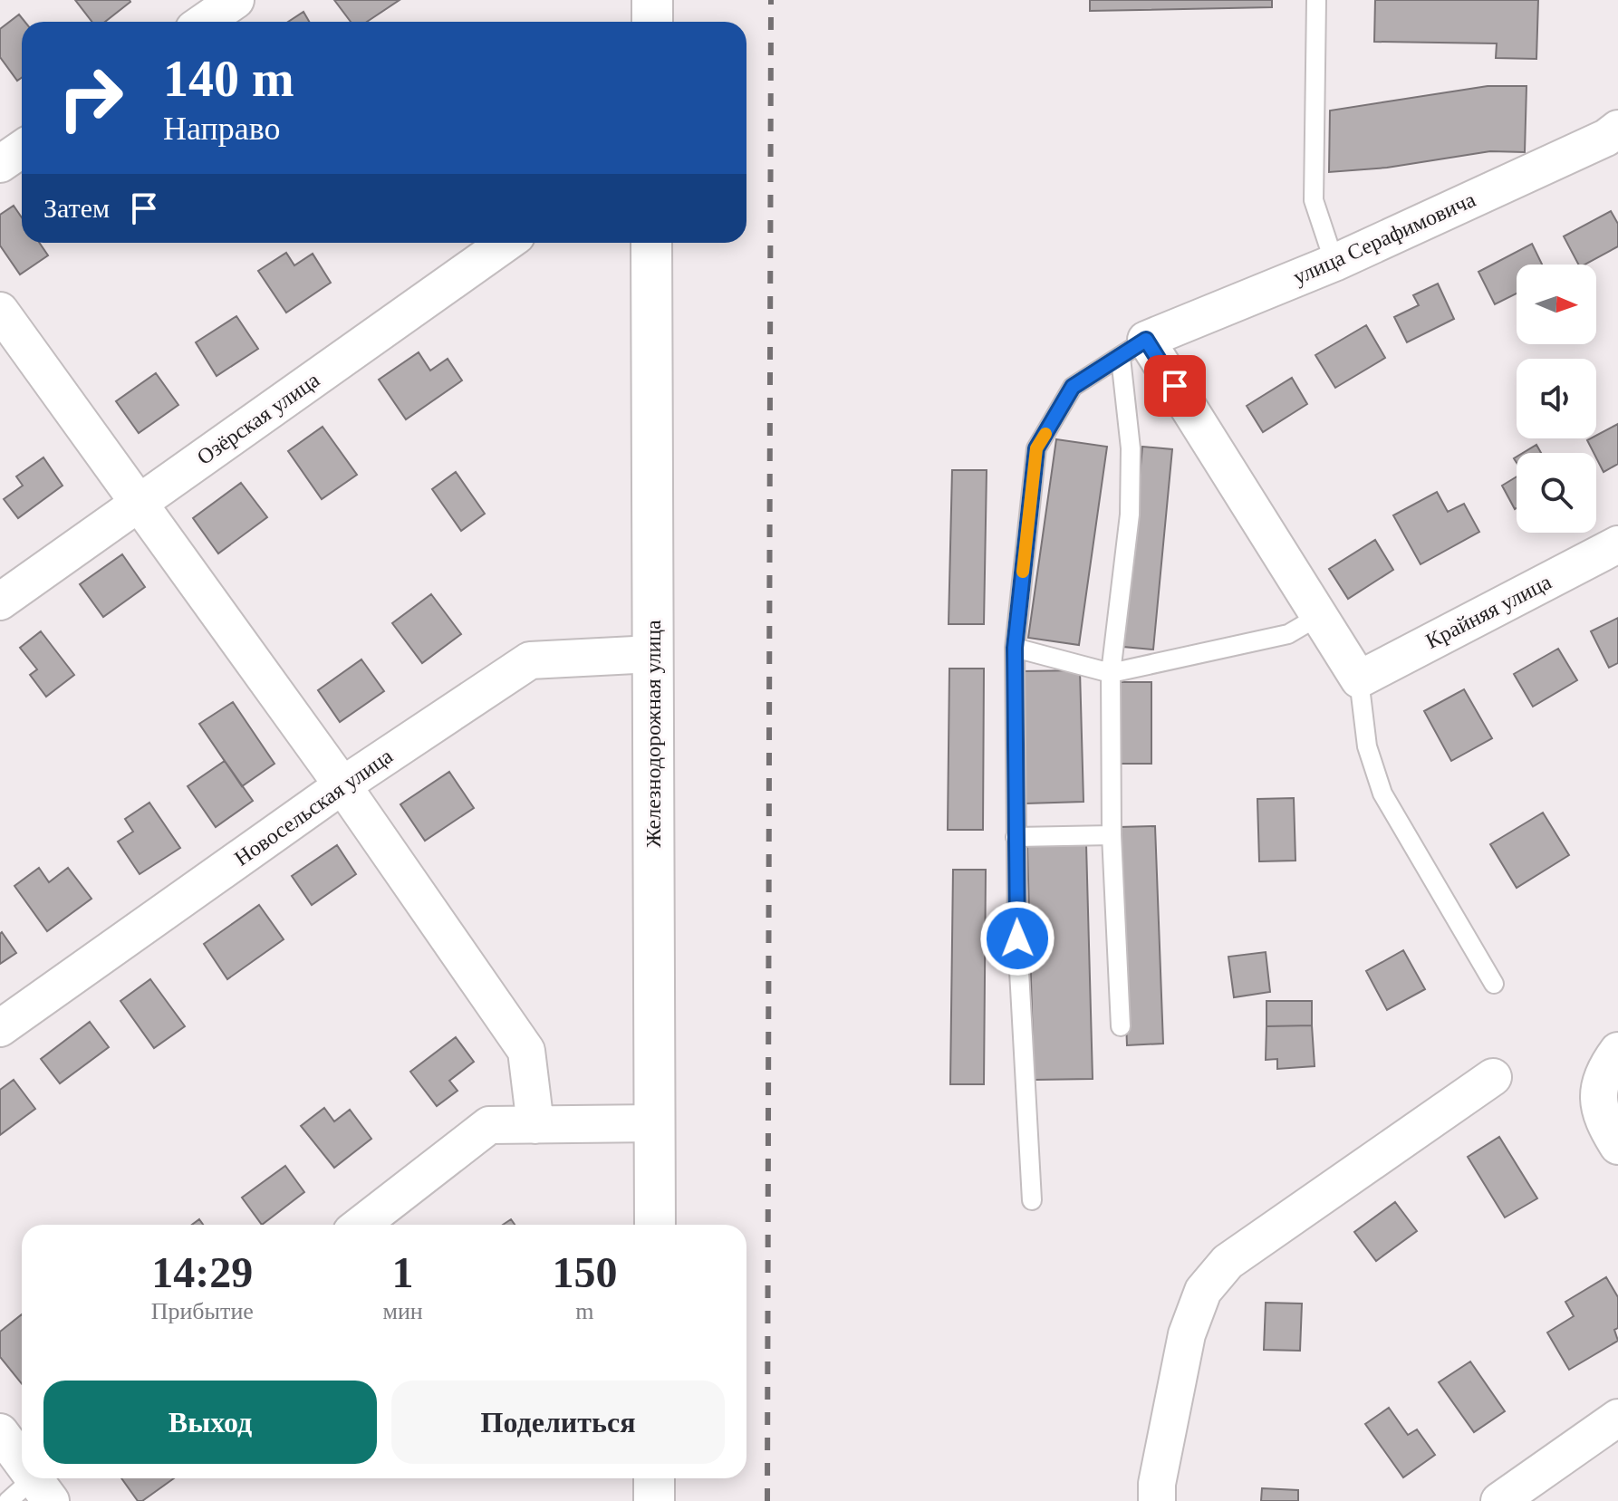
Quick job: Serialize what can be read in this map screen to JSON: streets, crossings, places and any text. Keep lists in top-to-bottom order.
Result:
{
  "streets": {
    "street": [
      "улица Серафимовича",
      "Озёрская улица",
      "Крайняя улица",
      "Железнодорожная улица",
      "Новосельская улица"
    ]
  },
  "crossings": [
    ["Железнодорожная улица", "Новосельская улица"]
  ],
  "north": "right",
  "page": {
    "turn": ["140 m", "Направо"],
    "then": "Затем",
    "eta": [
      "14:29",
      "Прибытие",
      "1",
      "мин",
      "150",
      "m"
    ],
    "buttons": ["Выход", "Поделиться"]
  }
}
